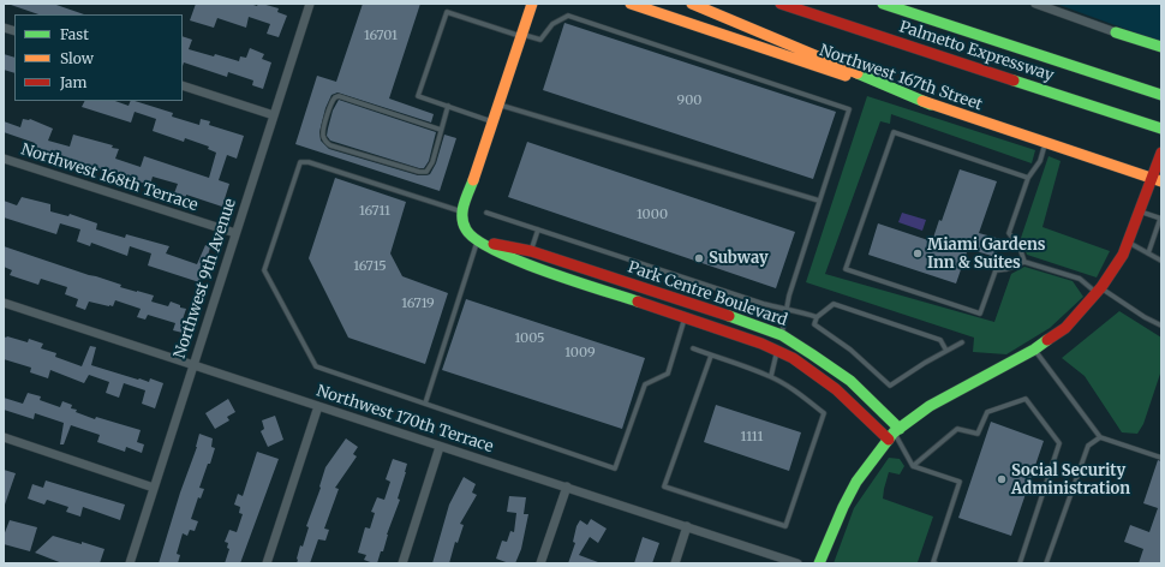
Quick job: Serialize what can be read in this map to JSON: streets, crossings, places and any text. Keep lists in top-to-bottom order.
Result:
{
  "streets": {
    "main road": ["Palmetto Expressway", "Northwest 167th Street", "Park Centre Boulevard"],
    "street": ["Northwest 168th Terrace", "Northwest 9th Avenue", "Northwest 170th Terrace"]
  },
  "crossings": [
    ["Northwest 168th Terrace", "Northwest 9th Avenue"],
    ["Northwest 9th Avenue", "Northwest 170th Terrace"]
  ],
  "places": ["Miami Gardens Inn & Suites", "Subway", "Social Security Administration"],
  "house_numbers": [
    "16701",
    "900",
    "16711",
    "1000",
    "16715",
    "16719",
    "1005",
    "1009",
    "1111"
  ],
  "legend": ["Fast", "Slow", "Jam"]
}
